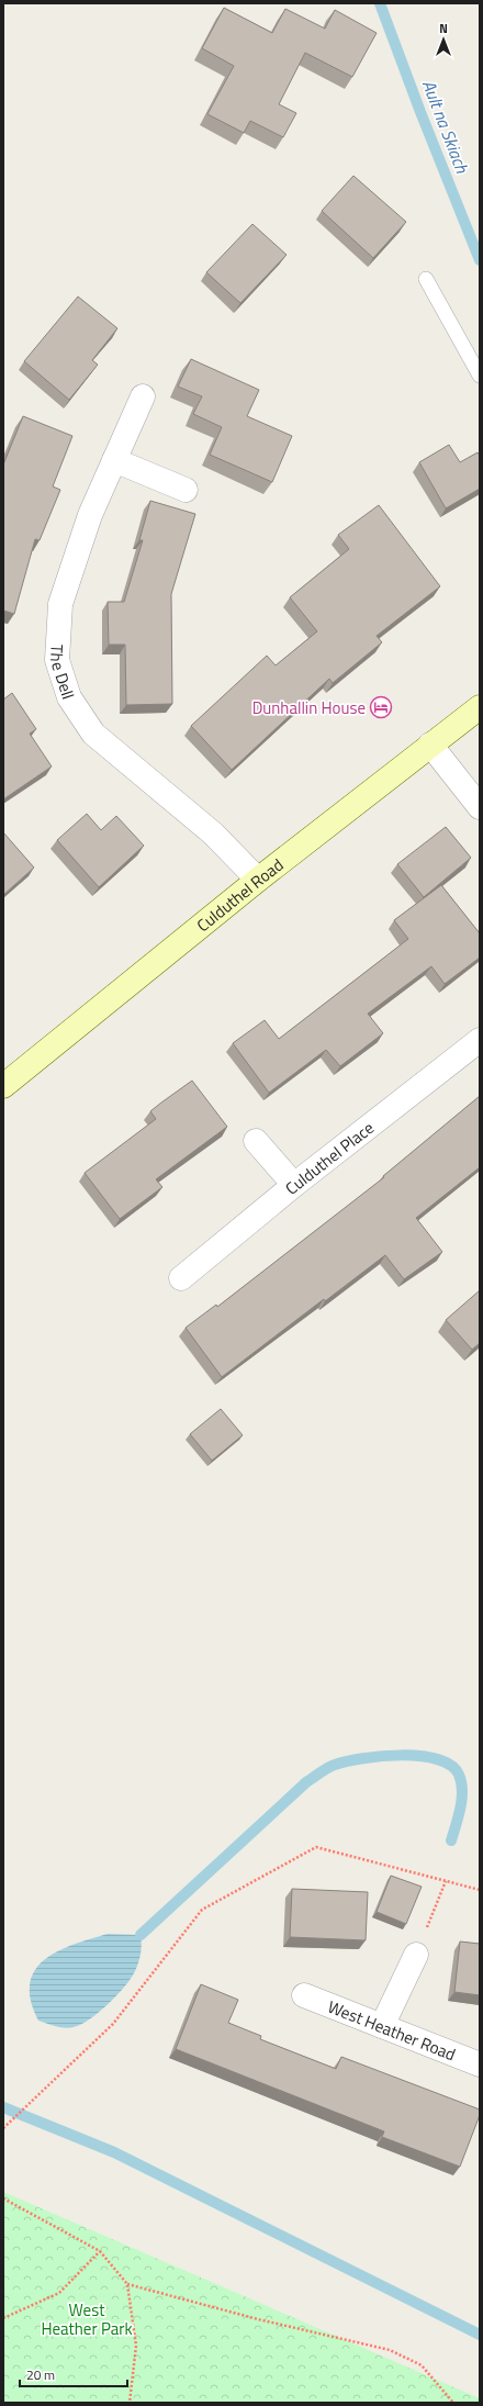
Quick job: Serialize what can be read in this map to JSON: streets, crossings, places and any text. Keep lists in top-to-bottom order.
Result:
{
  "streets": {
    "main road": ["Culduthel Road"],
    "street": ["The Dell", "Culduthel Place", "West Heather Road"]
  },
  "crossings": [
    ["The Dell", "Culduthel Road"]
  ],
  "water": ["Ault na Skiach"],
  "parks": ["West Heather Park"],
  "places": {
    "hotel": ["Dunhallin House"]
  },
  "scale_bar": "20 m",
  "north": "top"
}
